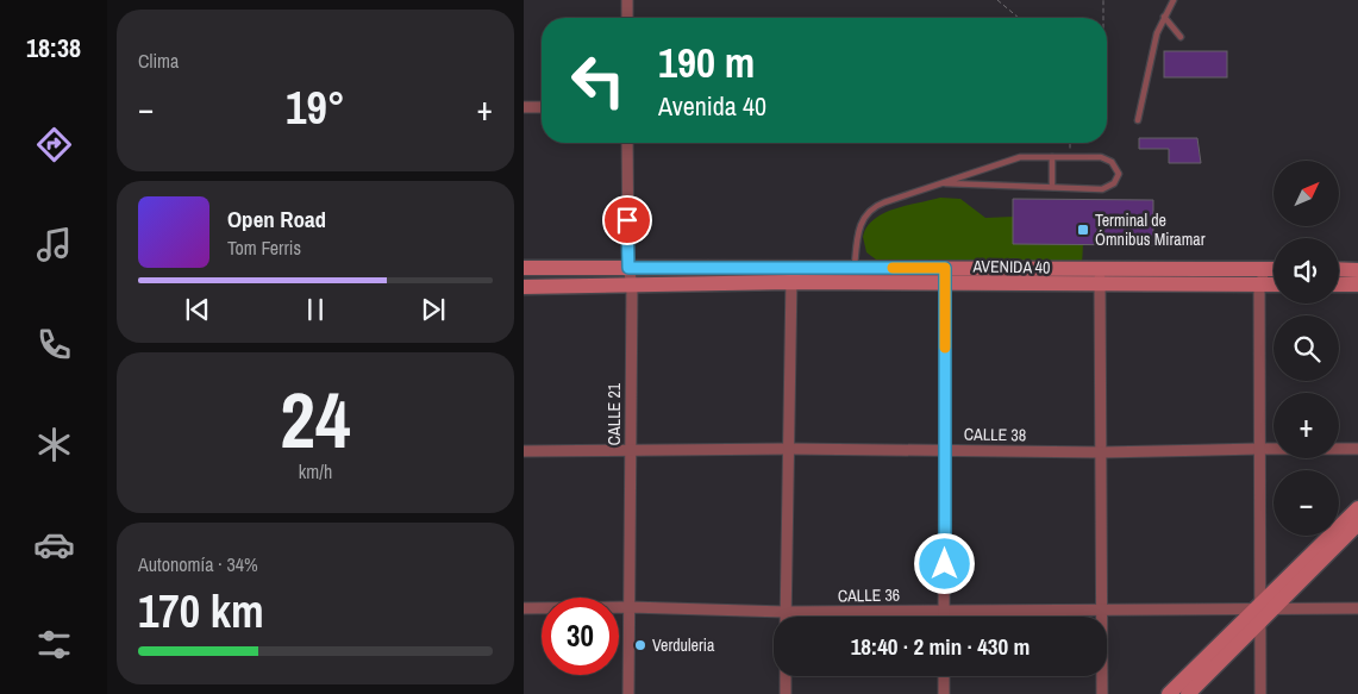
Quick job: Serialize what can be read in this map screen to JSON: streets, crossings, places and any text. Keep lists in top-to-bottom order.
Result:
{
  "streets": {
    "main road": ["AVENIDA 40"],
    "street": ["CALLE 21", "CALLE 38", "CALLE 36"]
  },
  "crossings": [
    ["AVENIDA 40", "CALLE 21"],
    ["CALLE 21", "CALLE 38"],
    ["CALLE 21", "CALLE 36"]
  ],
  "places": {
    "transit": ["Terminal de Ómnibus Miramar"],
    "other": ["Verduleria"]
  },
  "north": "top right",
  "page": {
    "tabs": "18:38",
    "tile": [
      "Clima",
      ["24", "km/h"],
      ["Autonomía · 34%", "170 km"]
    ],
    "turn": ["190 m", "Avenida 40"],
    "heat": ["−", "19°", "+"],
    "map_buttons": ["+", "−"],
    "song": ["Open Road", "Tom Ferris"],
    "limit": "30",
    "trip": "18:40 · 2 min · 430 m"
  }
}
